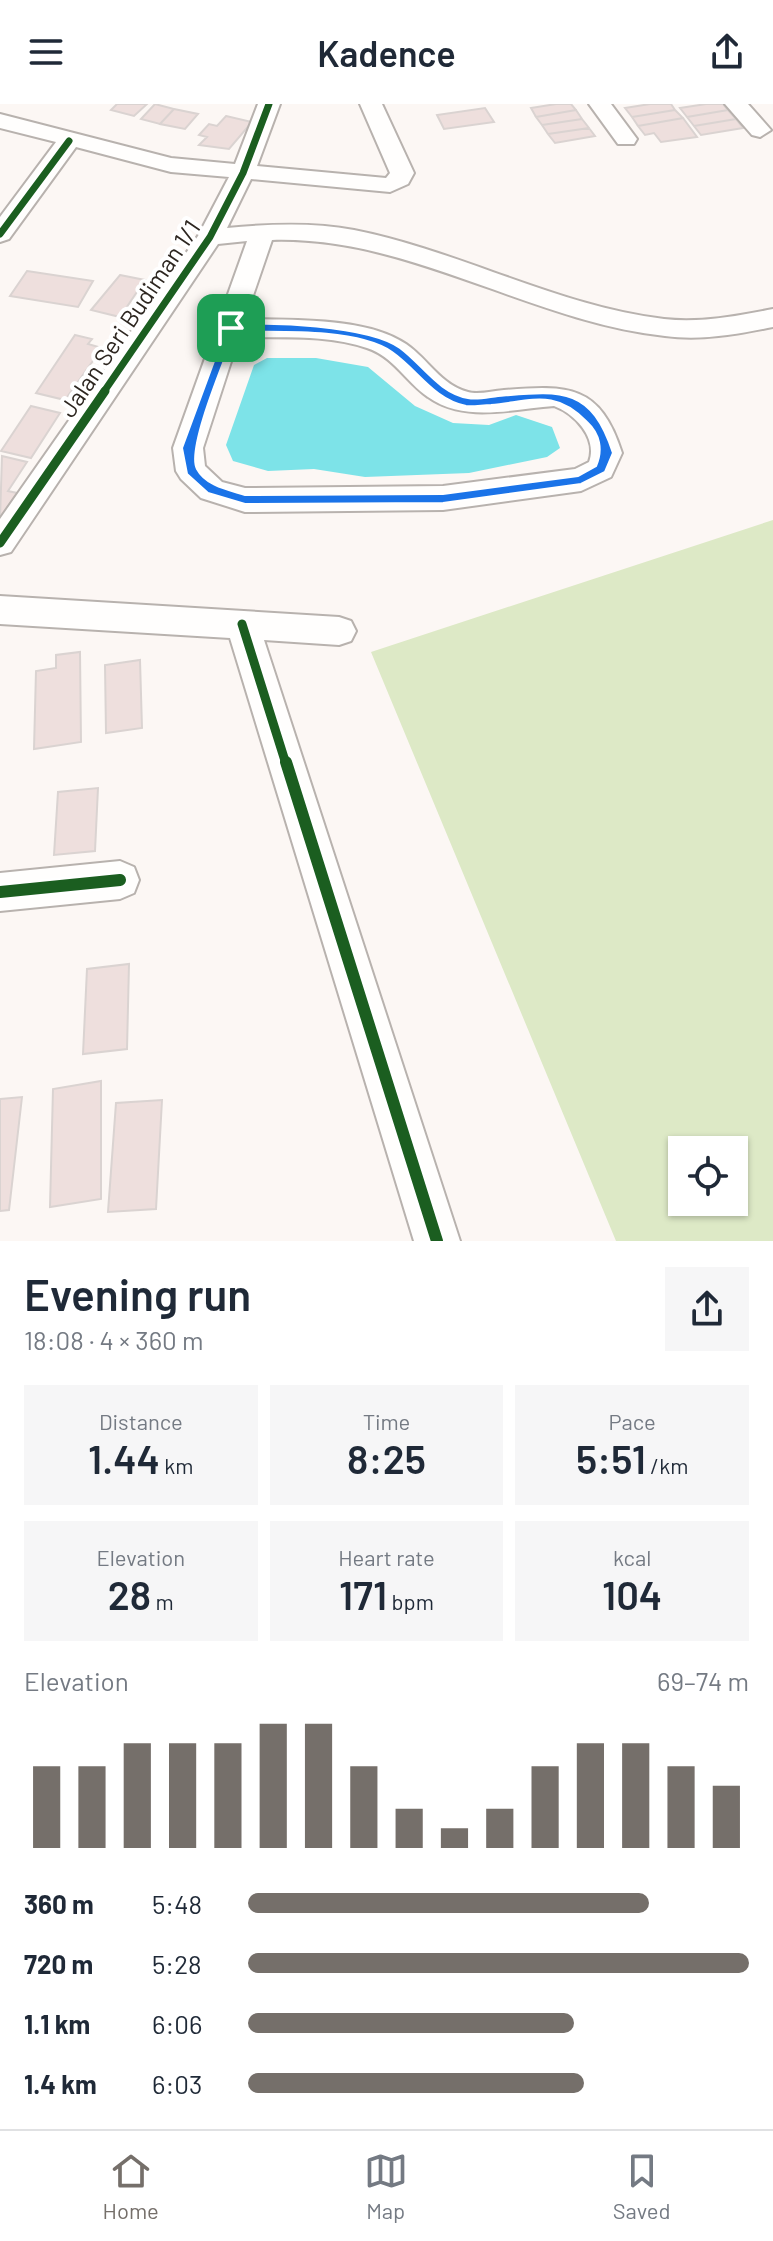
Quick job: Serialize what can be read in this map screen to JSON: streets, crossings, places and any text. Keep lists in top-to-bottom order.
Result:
{
  "streets": {
    "street": ["Jalan Seri Budiman 1/1"]
  },
  "page": {
    "header": "Kadence",
    "heading": ["Evening run", "18:08 · 4 × 360 m"],
    "stats": [
      ["Distance", "1.44 km"],
      ["Time", "8:25"],
      ["Pace", "5:51 /km"],
      ["Elevation", "28 m"],
      ["Heart rate", "171 bpm"],
      ["kcal", "104"]
    ],
    "chart": ["Elevation", "69–74 m"],
    "list": [
      {
        "name": "360 m",
        "note": "5:48"
      },
      {
        "name": "720 m",
        "note": "5:28"
      },
      {
        "name": "1.1 km",
        "note": "6:06"
      },
      {
        "name": "1.4 km",
        "note": "6:03"
      }
    ],
    "tabs": ["Home", "Map", "Saved"]
  }
}
